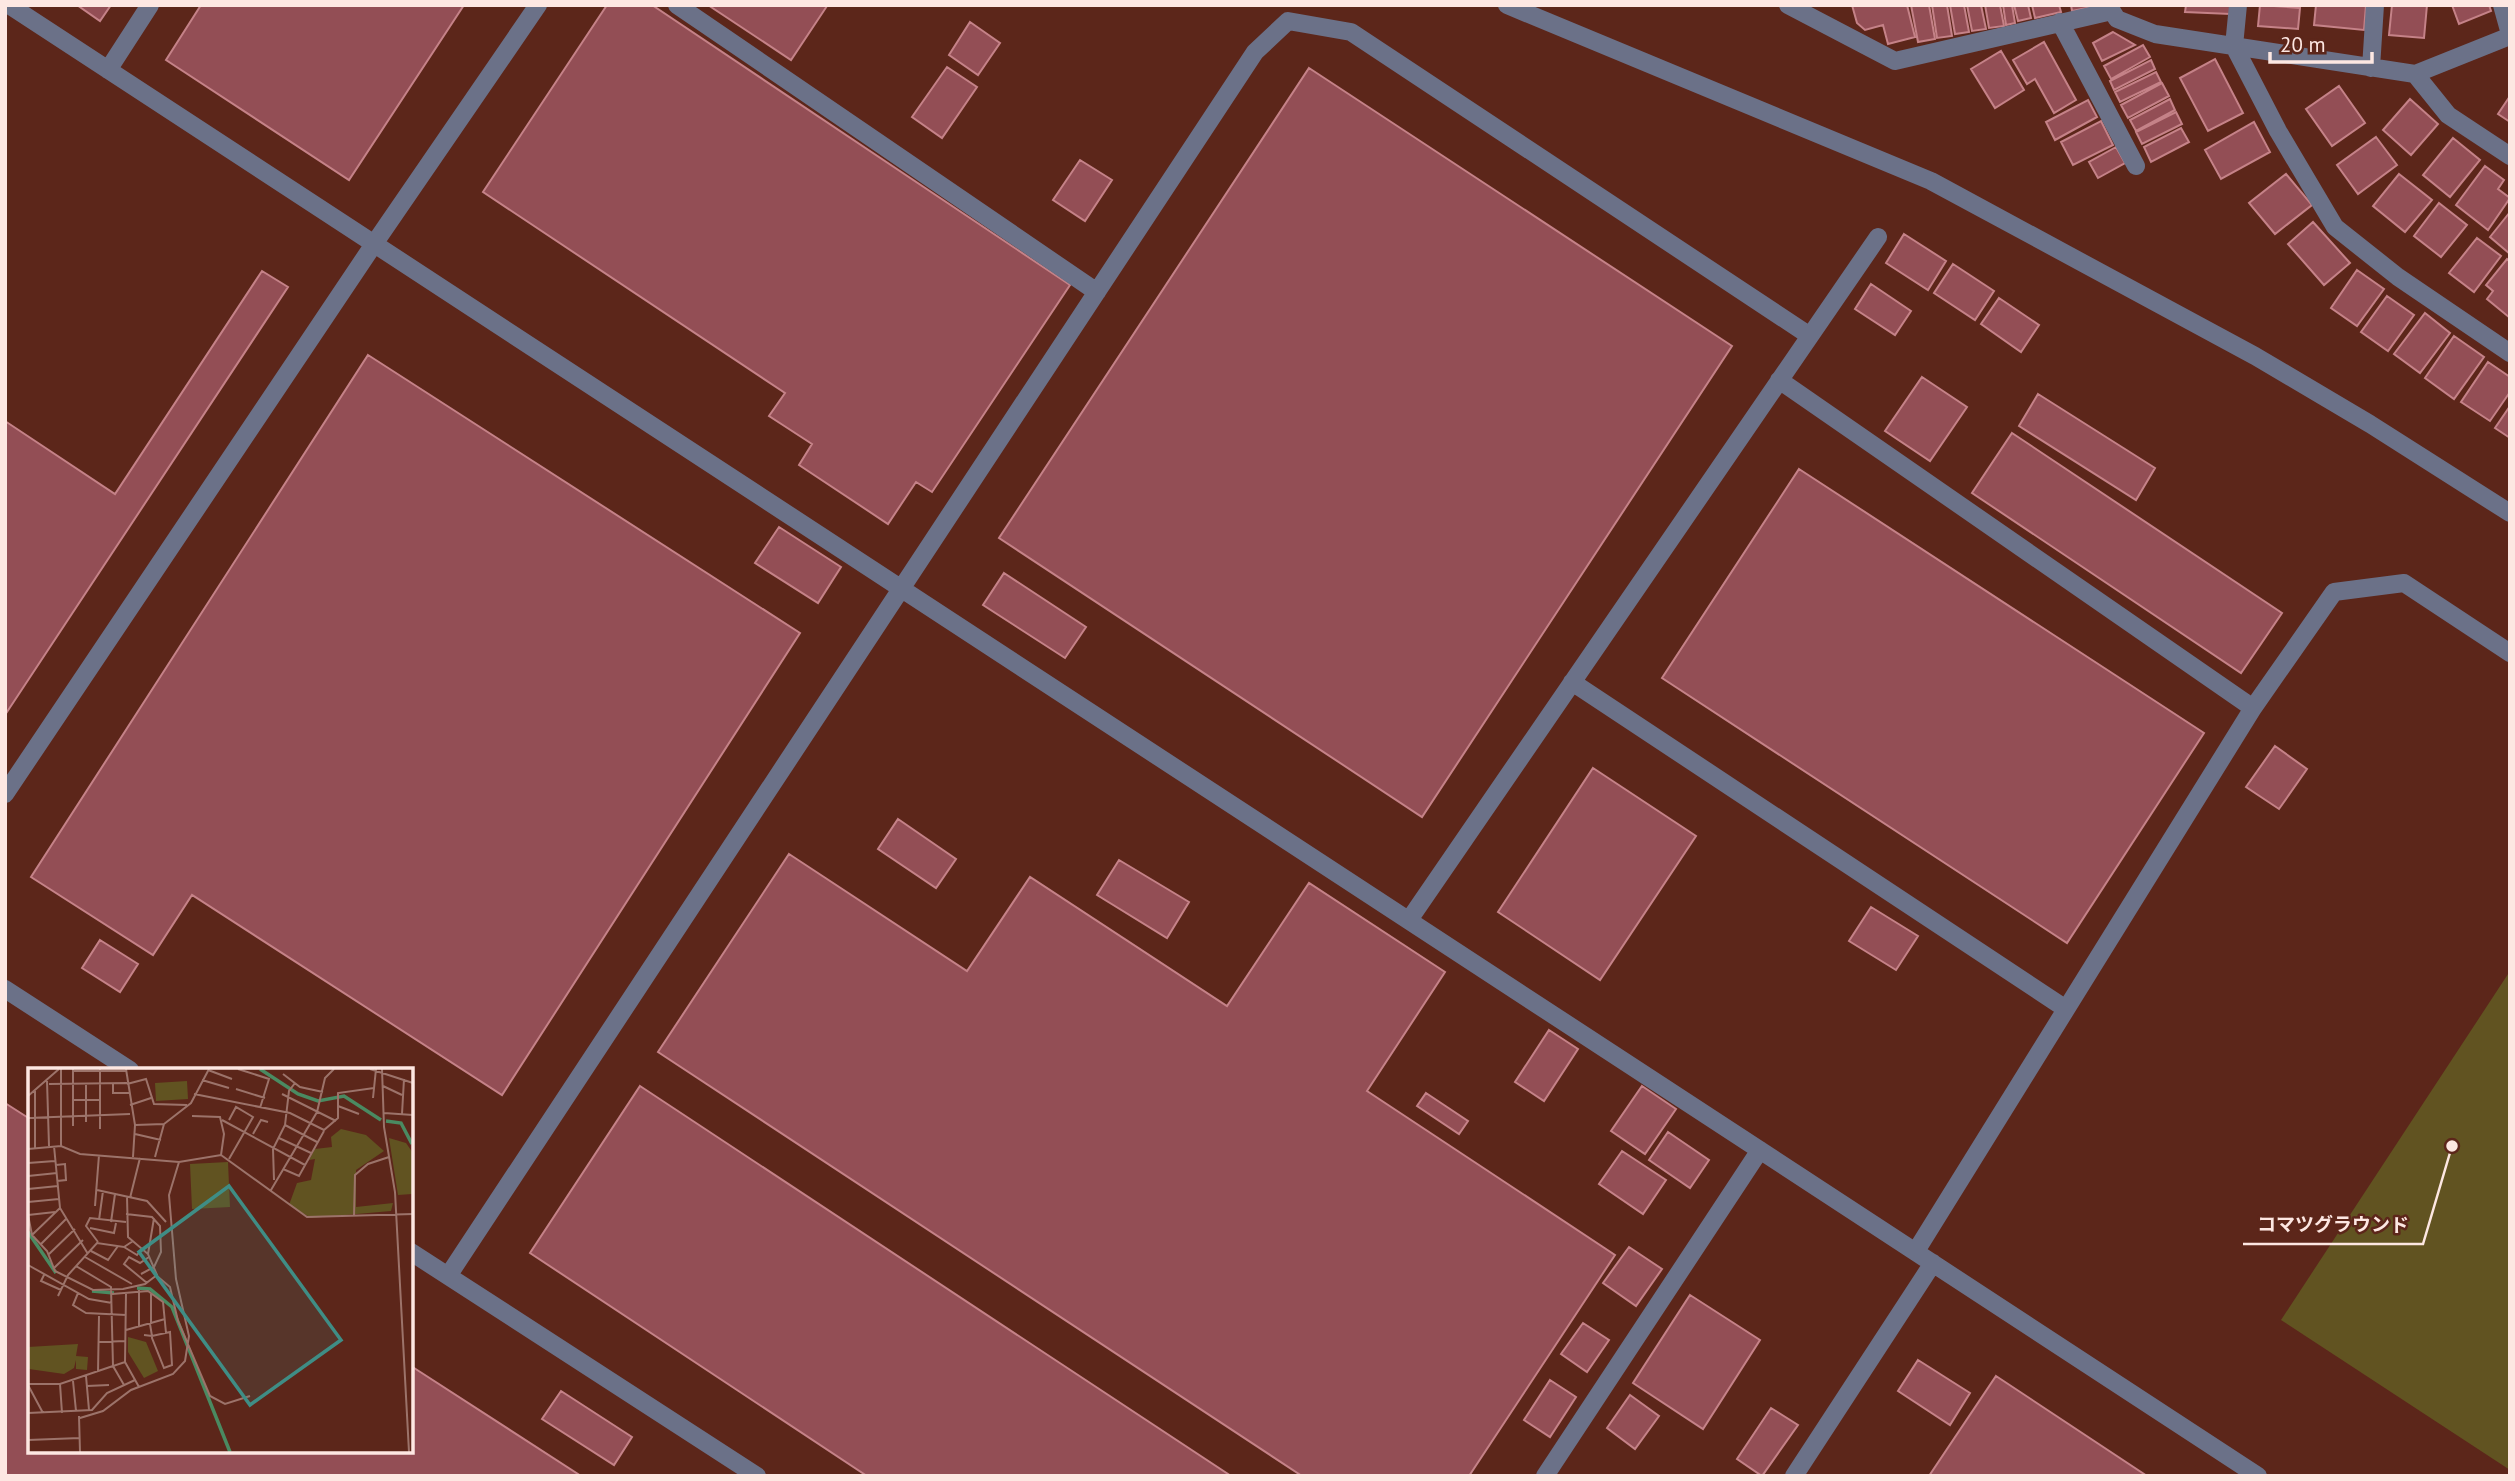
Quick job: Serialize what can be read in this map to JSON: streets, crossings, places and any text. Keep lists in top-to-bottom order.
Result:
{
  "places": ["コマツグラウンド"],
  "scale_bar": "20 m"
}
